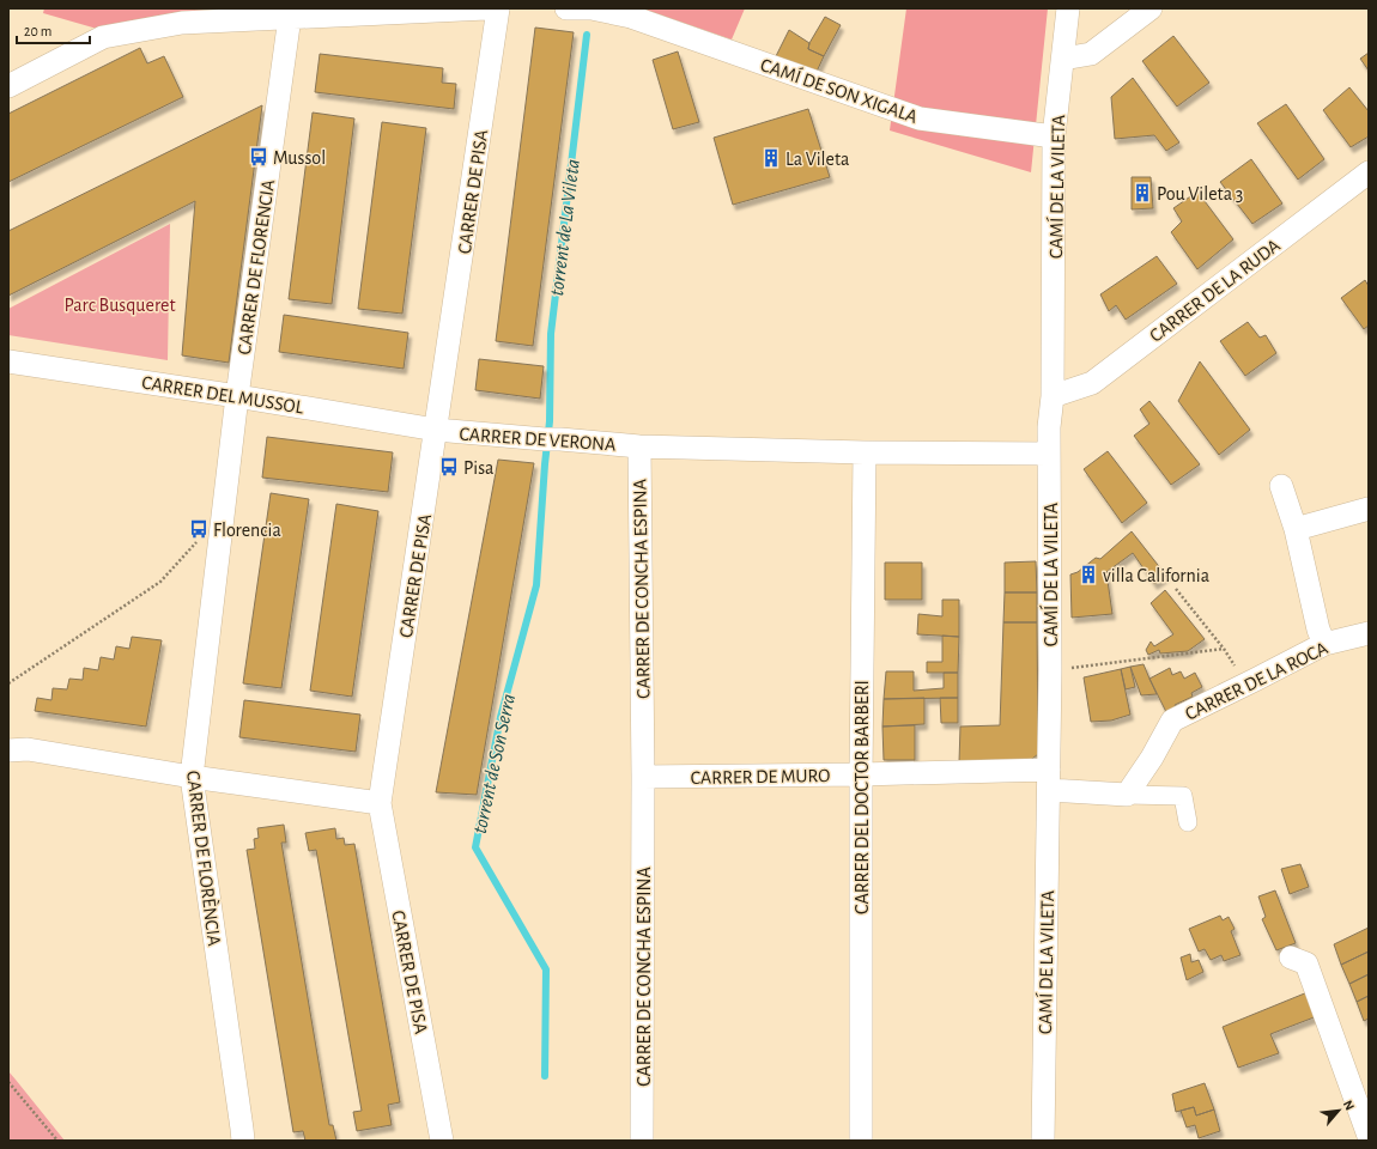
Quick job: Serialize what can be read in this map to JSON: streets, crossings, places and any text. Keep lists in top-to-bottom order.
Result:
{
  "streets": {
    "street": [
      "CAMÍ DE SON XIGALA",
      "CAMÍ DE LA VILETA",
      "CARRER DE PISA",
      "CARRER DE FLORENCIA",
      "CARRER DE LA RUDA",
      "CARRER DEL MUSSOL",
      "CARRER DE VERONA",
      "CARRER DE CONCHA ESPINA",
      "CARRER DE LA ROCA",
      "CARRER DE MURO",
      "CARRER DEL DOCTOR BARBERI",
      "CARRER DE FLORÈNCIA"
    ]
  },
  "crossings": [
    ["CAMÍ DE SON XIGALA", "CAMÍ DE LA VILETA"],
    ["CAMÍ DE LA VILETA", "CARRER DE LA RUDA"],
    ["CAMÍ DE LA VILETA", "CARRER DE MURO"],
    ["CARRER DE PISA", "CARRER DEL MUSSOL"],
    ["CARRER DE PISA", "CARRER DE VERONA"],
    ["CARRER DE FLORENCIA", "CARRER DEL MUSSOL"],
    ["CARRER DE FLORENCIA", "CARRER DE FLORÈNCIA"],
    ["CARRER DEL MUSSOL", "CARRER DE VERONA"],
    ["CARRER DE VERONA", "CARRER DE CONCHA ESPINA"],
    ["CARRER DE CONCHA ESPINA", "CARRER DE MURO"],
    ["CARRER DE MURO", "CARRER DEL DOCTOR BARBERI"]
  ],
  "water": ["torrent de La Vileta", "torrent de Son Serra"],
  "parks": ["Parc Busqueret"],
  "places": {
    "bus stop": ["Mussol", "Pisa", "Florencia"],
    "building": ["La Vileta", "Pou Vileta 3", "villa California"]
  },
  "scale_bar": "20 m",
  "north": "top right"
}
